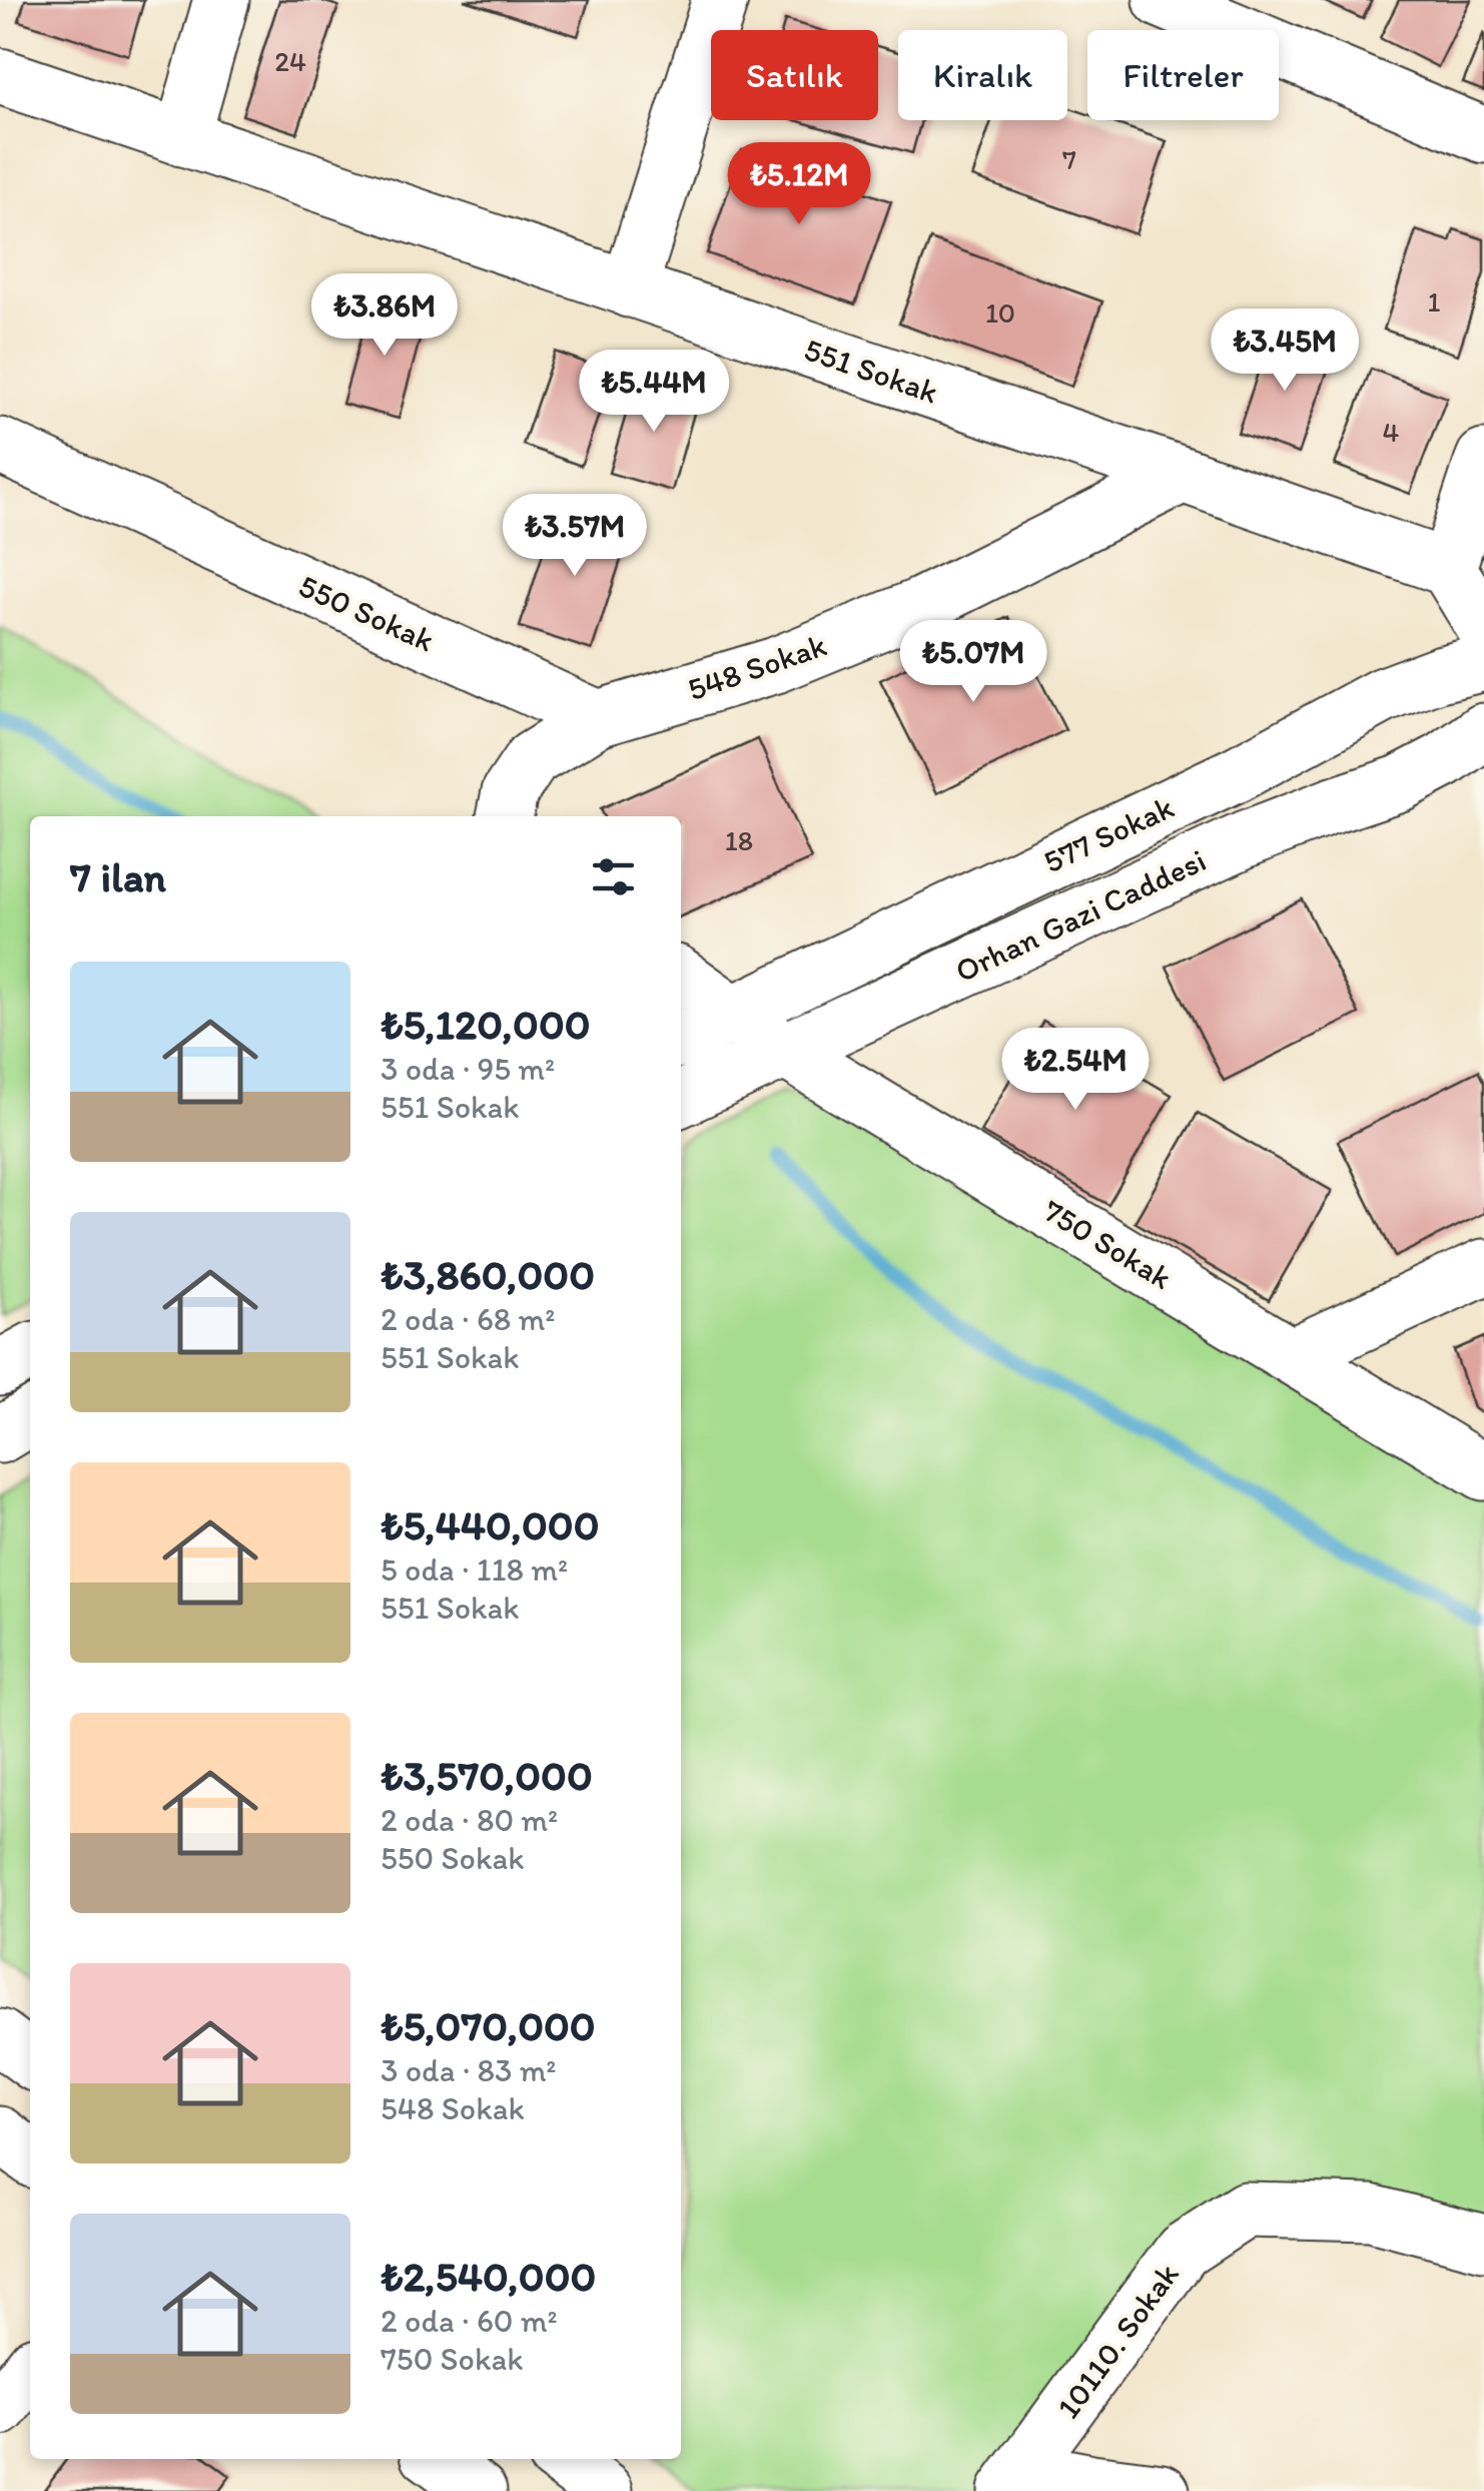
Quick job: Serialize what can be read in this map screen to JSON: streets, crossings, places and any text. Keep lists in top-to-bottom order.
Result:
{
  "streets": {
    "street": [
      "551 Sokak",
      "550 Sokak",
      "548 Sokak",
      "577 Sokak",
      "Orhan Gazi Caddesi",
      "750 Sokak",
      "10110. Sokak"
    ]
  },
  "crossings": [
    ["551 Sokak", "548 Sokak"],
    ["550 Sokak", "548 Sokak"],
    ["577 Sokak", "750 Sokak"],
    ["Orhan Gazi Caddesi", "750 Sokak"]
  ],
  "house_numbers": [
    "24",
    "7",
    "1",
    "10",
    "4",
    "18"
  ],
  "page": {
    "chip": ["Satılık", "Kiralık", "Filtreler"],
    "price": [
      "₺5.12M",
      "₺3.86M",
      "₺3.45M",
      "₺5.44M",
      "₺3.57M",
      "₺5.07M",
      "₺2.54M"
    ],
    "heading": "7 ilan",
    "list": [
      {
        "name": "₺5,120,000",
        "note": "3 oda · 95 m² · 551 Sokak"
      },
      {
        "name": "₺3,860,000",
        "note": "2 oda · 68 m² · 551 Sokak"
      },
      {
        "name": "₺5,440,000",
        "note": "5 oda · 118 m² · 551 Sokak"
      },
      {
        "name": "₺3,570,000",
        "note": "2 oda · 80 m² · 550 Sokak"
      },
      {
        "name": "₺5,070,000",
        "note": "3 oda · 83 m² · 548 Sokak"
      },
      {
        "name": "₺2,540,000",
        "note": "2 oda · 60 m² · 750 Sokak"
      }
    ]
  }
}
